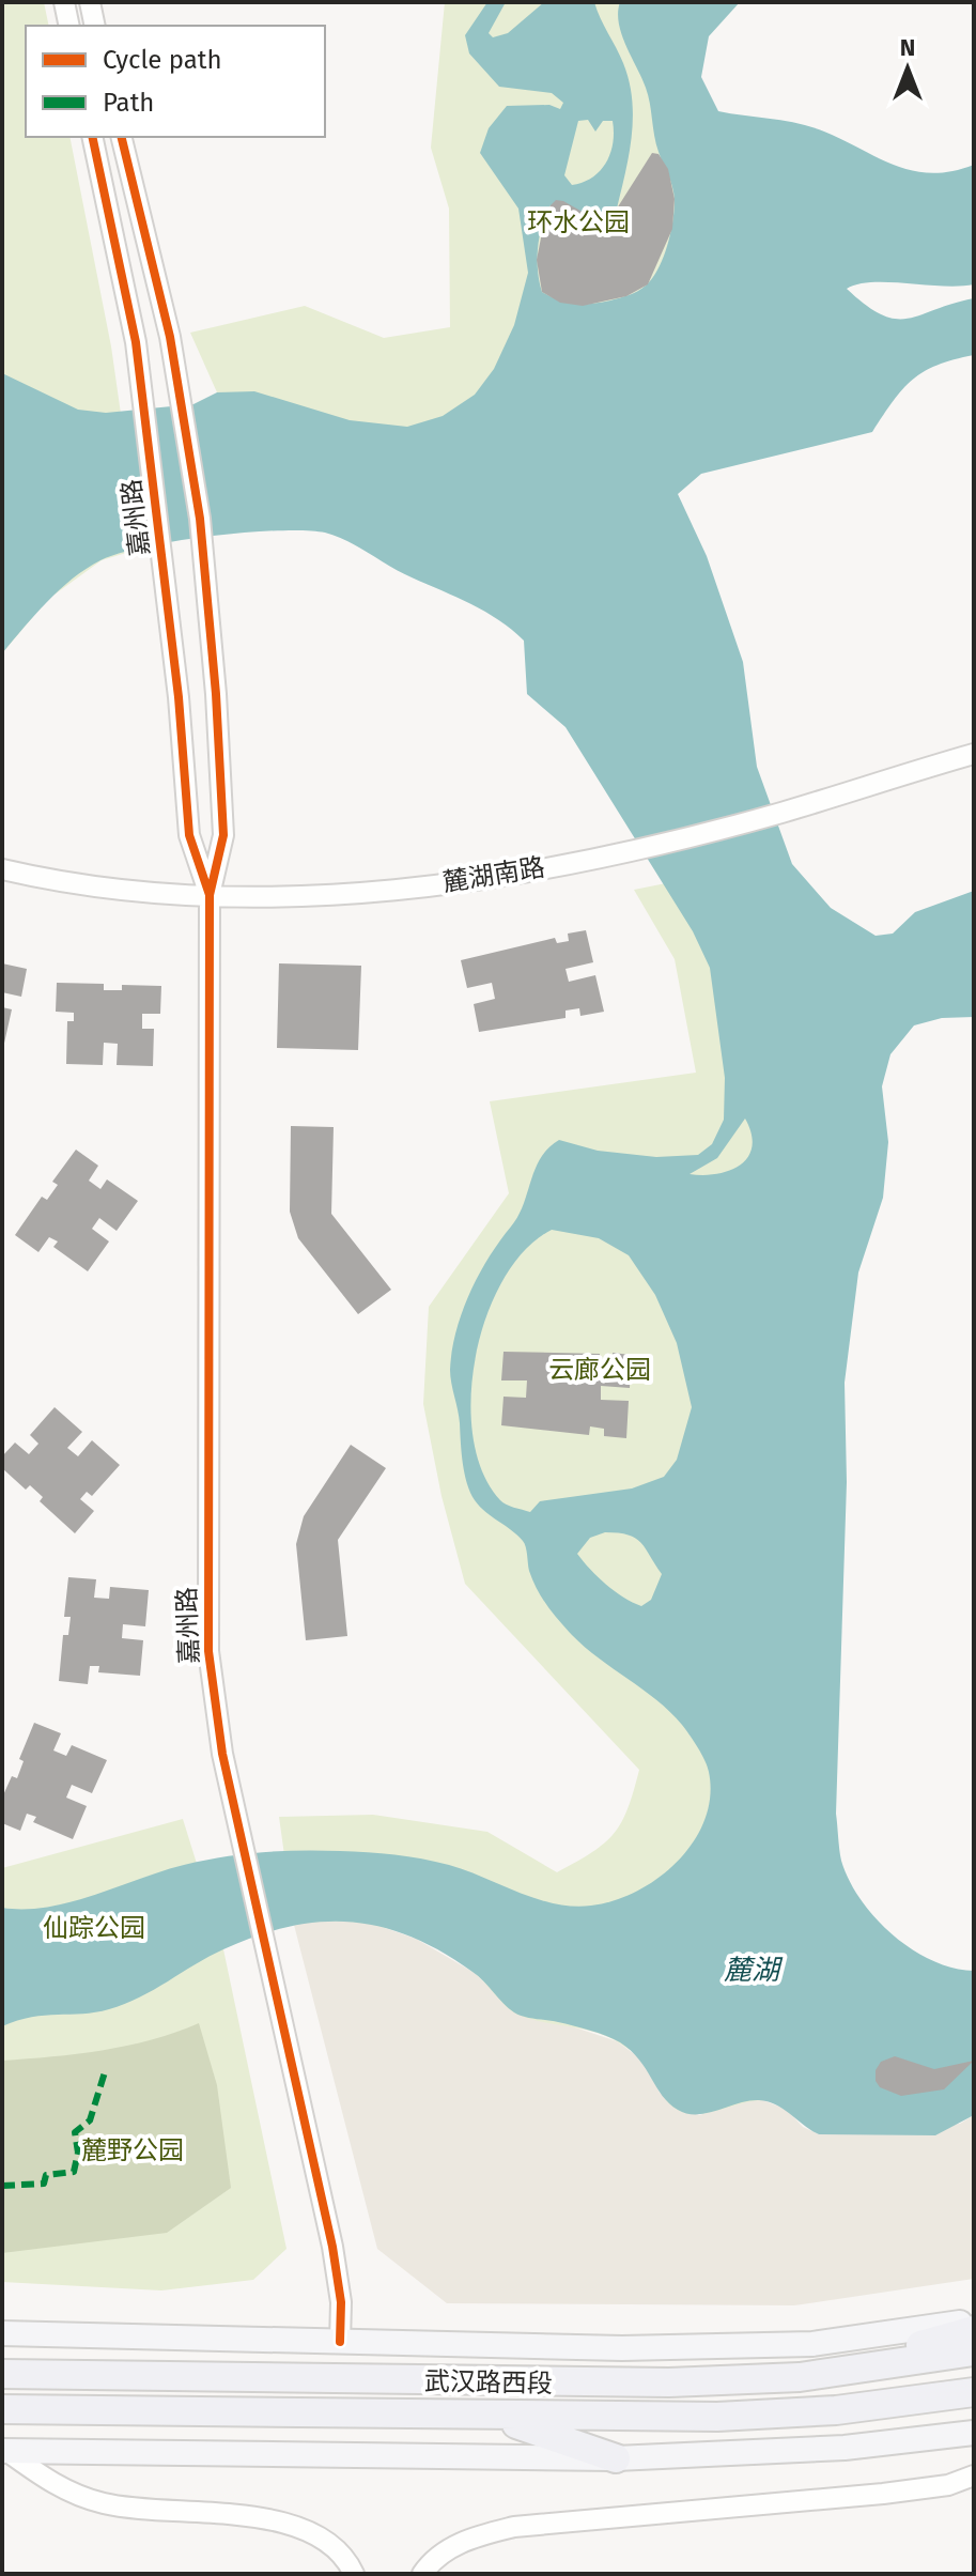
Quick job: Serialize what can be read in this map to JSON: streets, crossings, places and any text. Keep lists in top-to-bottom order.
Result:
{
  "streets": {
    "highway": ["武汉路西段"],
    "street": ["嘉州路", "麓湖南路"]
  },
  "crossings": [
    ["嘉州路", "麓湖南路"]
  ],
  "water": ["麓湖"],
  "parks": [
    "环水公园",
    "云廊公园",
    "仙踪公园",
    "麓野公园"
  ],
  "legend": ["Cycle path", "Path"],
  "north": "top"
}
